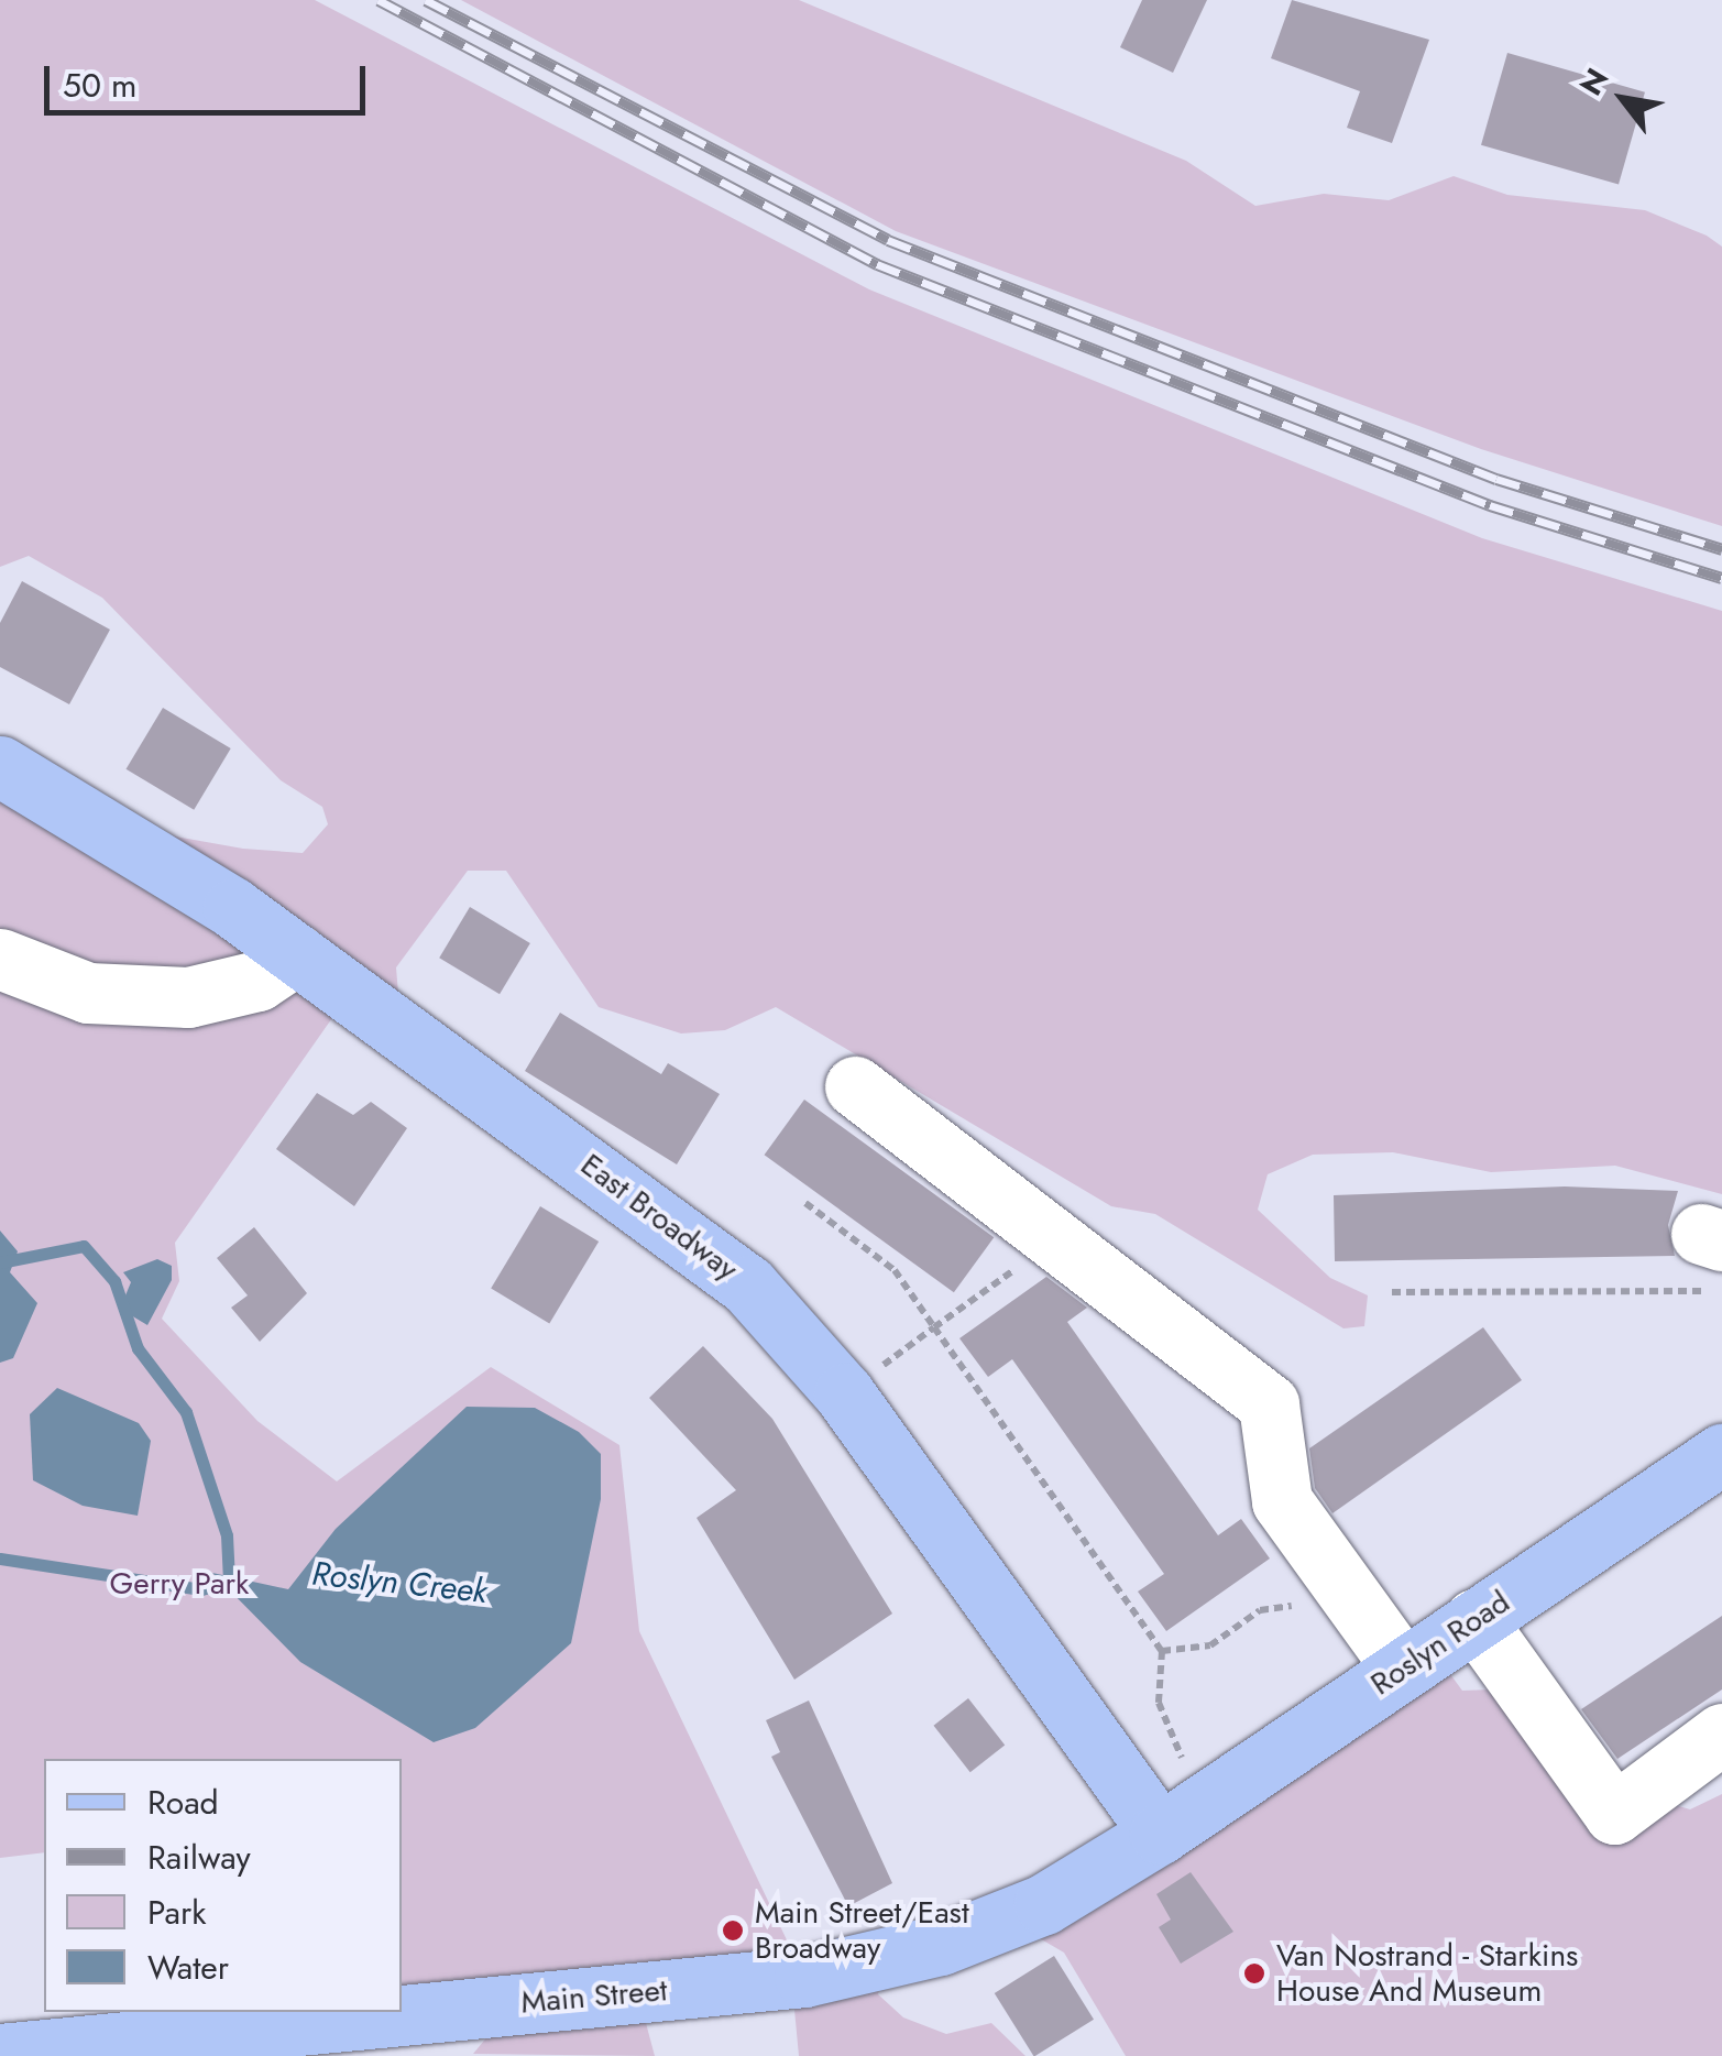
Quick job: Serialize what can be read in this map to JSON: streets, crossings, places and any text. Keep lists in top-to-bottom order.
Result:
{
  "streets": {
    "main road": ["East Broadway", "Roslyn Road", "Main Street"]
  },
  "crossings": [
    ["East Broadway", "Roslyn Road"],
    ["East Broadway", "Main Street"],
    ["Roslyn Road", "Main Street"]
  ],
  "water": ["Roslyn Creek"],
  "parks": ["Gerry Park"],
  "places": ["Main Street/East Broadway", "Van Nostrand - Starkins House And Museum"],
  "legend": [
    "Road",
    "Railway",
    "Park",
    "Water"
  ],
  "scale_bar": "50 m",
  "north": "top left"
}
